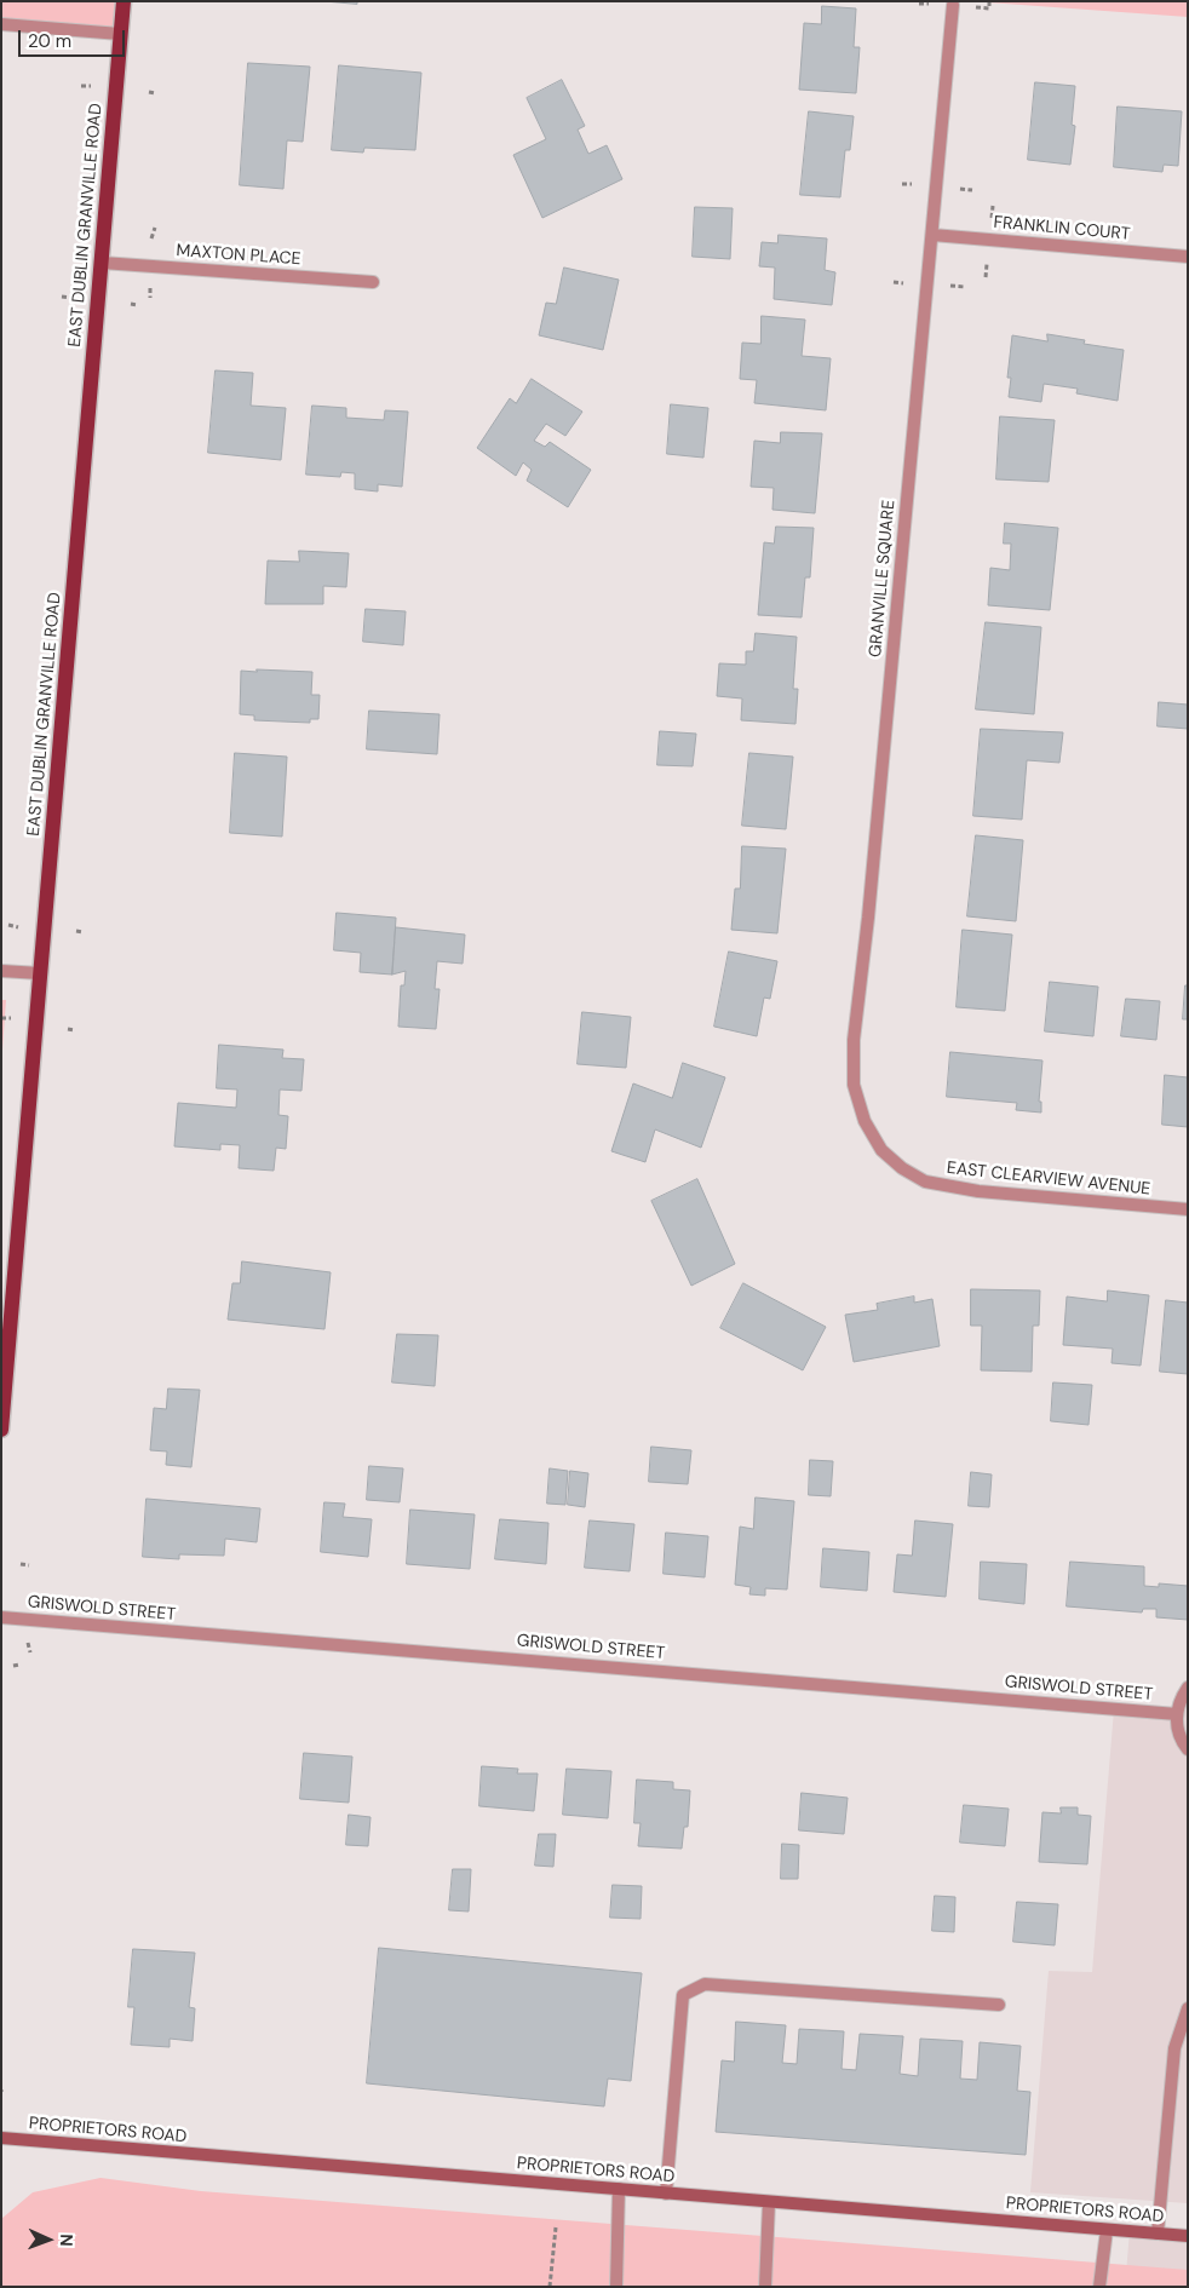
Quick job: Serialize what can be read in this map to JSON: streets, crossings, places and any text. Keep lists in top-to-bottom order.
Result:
{
  "streets": {
    "main road": ["EAST DUBLIN GRANVILLE ROAD"],
    "street": [
      "FRANKLIN COURT",
      "MAXTON PLACE",
      "GRANVILLE SQUARE",
      "EAST CLEARVIEW AVENUE",
      "GRISWOLD STREET",
      "PROPRIETORS ROAD"
    ]
  },
  "crossings": [
    ["EAST DUBLIN GRANVILLE ROAD", "MAXTON PLACE"],
    ["FRANKLIN COURT", "GRANVILLE SQUARE"],
    ["GRANVILLE SQUARE", "EAST CLEARVIEW AVENUE"]
  ],
  "scale_bar": "20 m",
  "north": "right"
}
